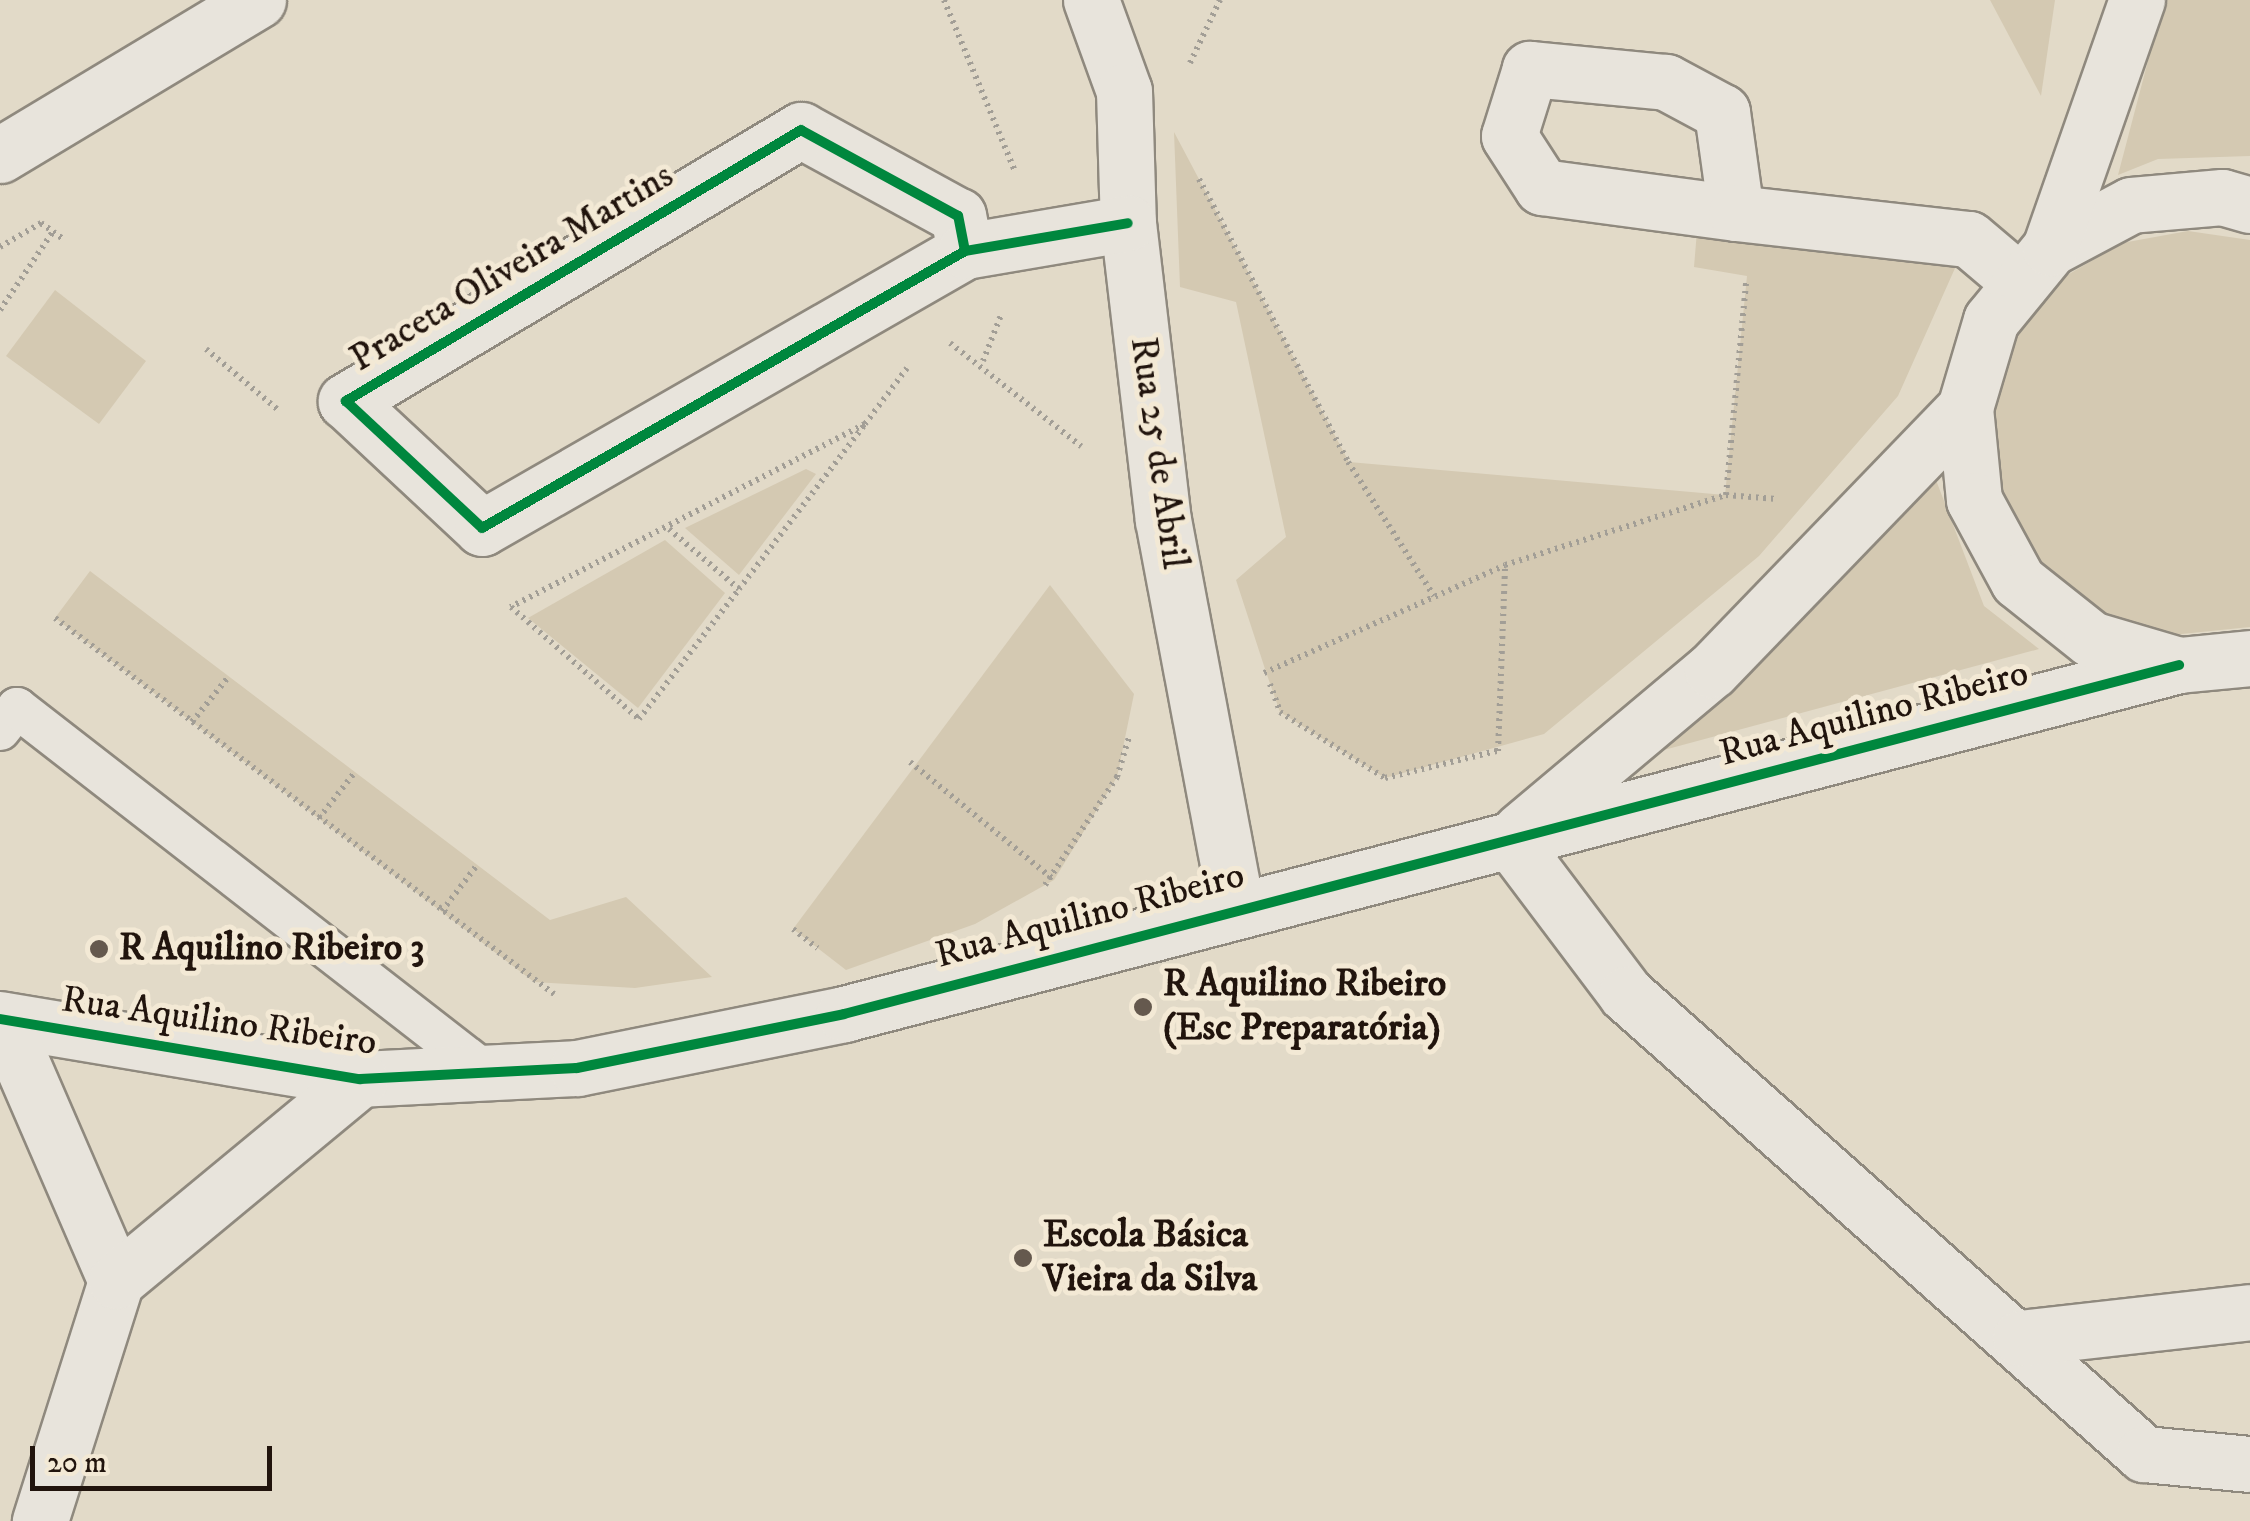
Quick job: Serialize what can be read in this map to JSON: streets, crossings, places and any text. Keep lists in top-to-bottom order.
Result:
{
  "streets": {
    "street": ["Praceta Oliveira Martins", "Rua 25 de Abril", "Rua Aquilino Ribeiro"]
  },
  "crossings": [
    ["Praceta Oliveira Martins", "Rua 25 de Abril"],
    ["Rua 25 de Abril", "Rua Aquilino Ribeiro"]
  ],
  "places": ["R Aquilino Ribeiro 3", "R Aquilino Ribeiro (Esc Preparatória)", "Escola Básica Vieira da Silva"],
  "scale_bar": "20 m"
}
